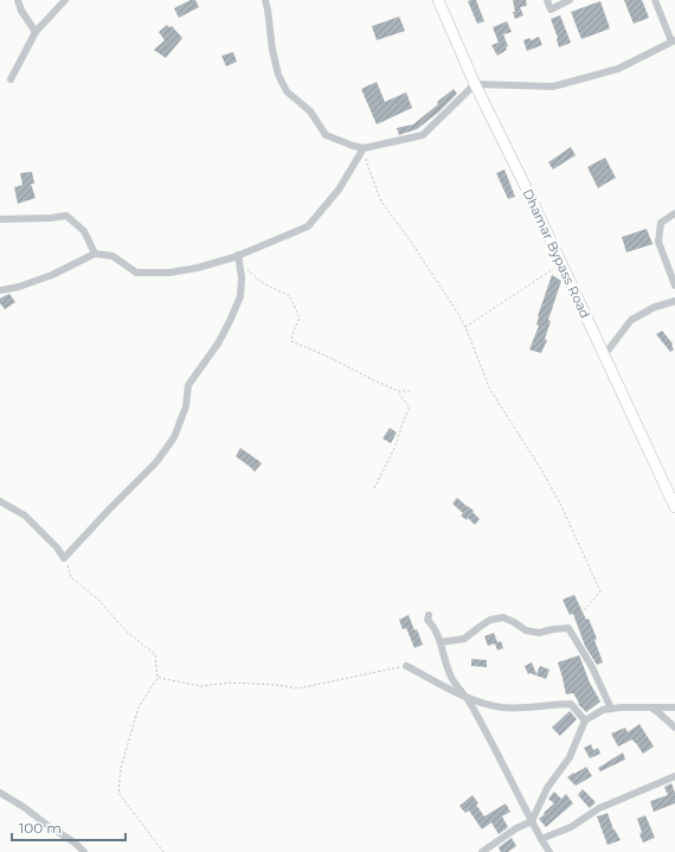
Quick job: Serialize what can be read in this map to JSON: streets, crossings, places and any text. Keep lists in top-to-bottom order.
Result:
{
  "streets": {
    "main road": ["Dhamar Bypass Road"]
  },
  "scale_bar": "100 m"
}
